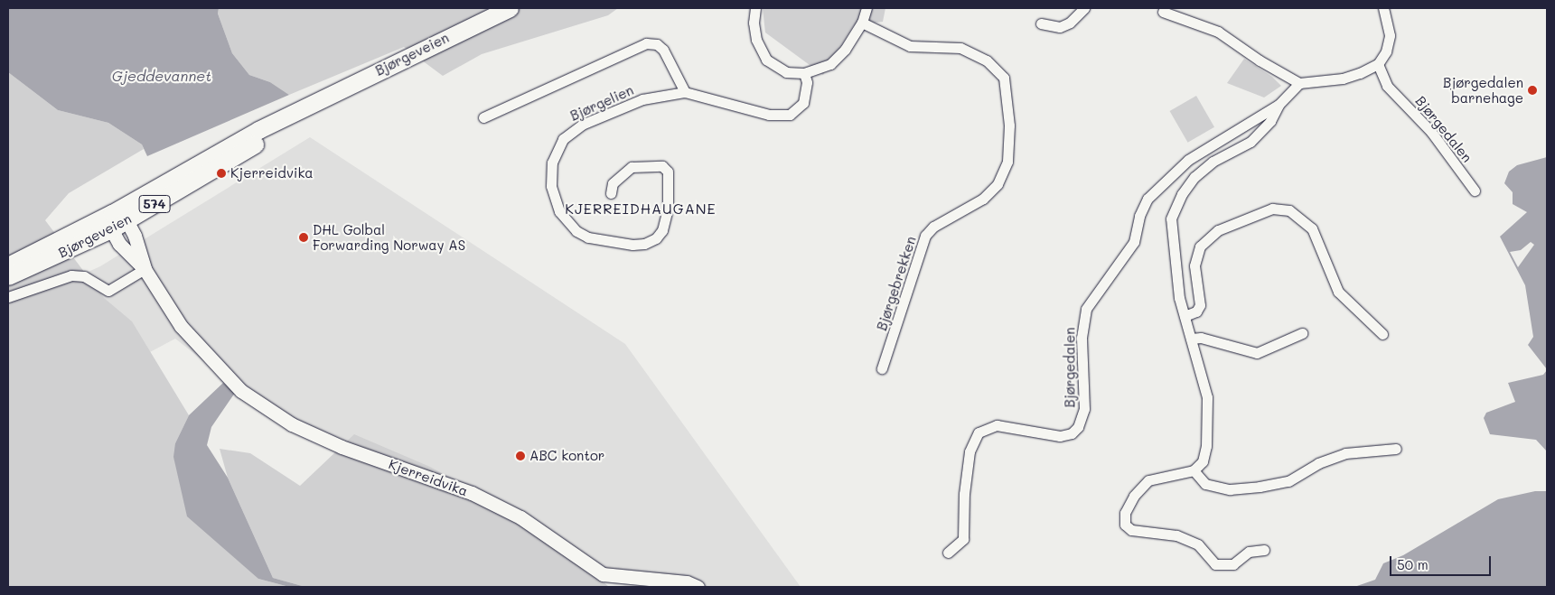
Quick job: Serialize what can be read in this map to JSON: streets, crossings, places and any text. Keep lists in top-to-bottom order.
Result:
{
  "streets": {
    "main road": ["Bjørgeveien", "574"],
    "street": [
      "Bjørgelien",
      "Bjørgedalen",
      "Bjørgebrekken",
      "Kjerreidvika"
    ]
  },
  "crossings": [
    ["Bjørgeveien", "Kjerreidvika"]
  ],
  "districts": ["KJERREIDHAUGANE"],
  "water": ["Gjeddevannet"],
  "places": [
    "Bjørgedalen barnehage",
    "Kjerreidvika",
    "DHL Golbal Forwarding Norway AS",
    "ABC kontor"
  ],
  "scale_bar": "50 m"
}
